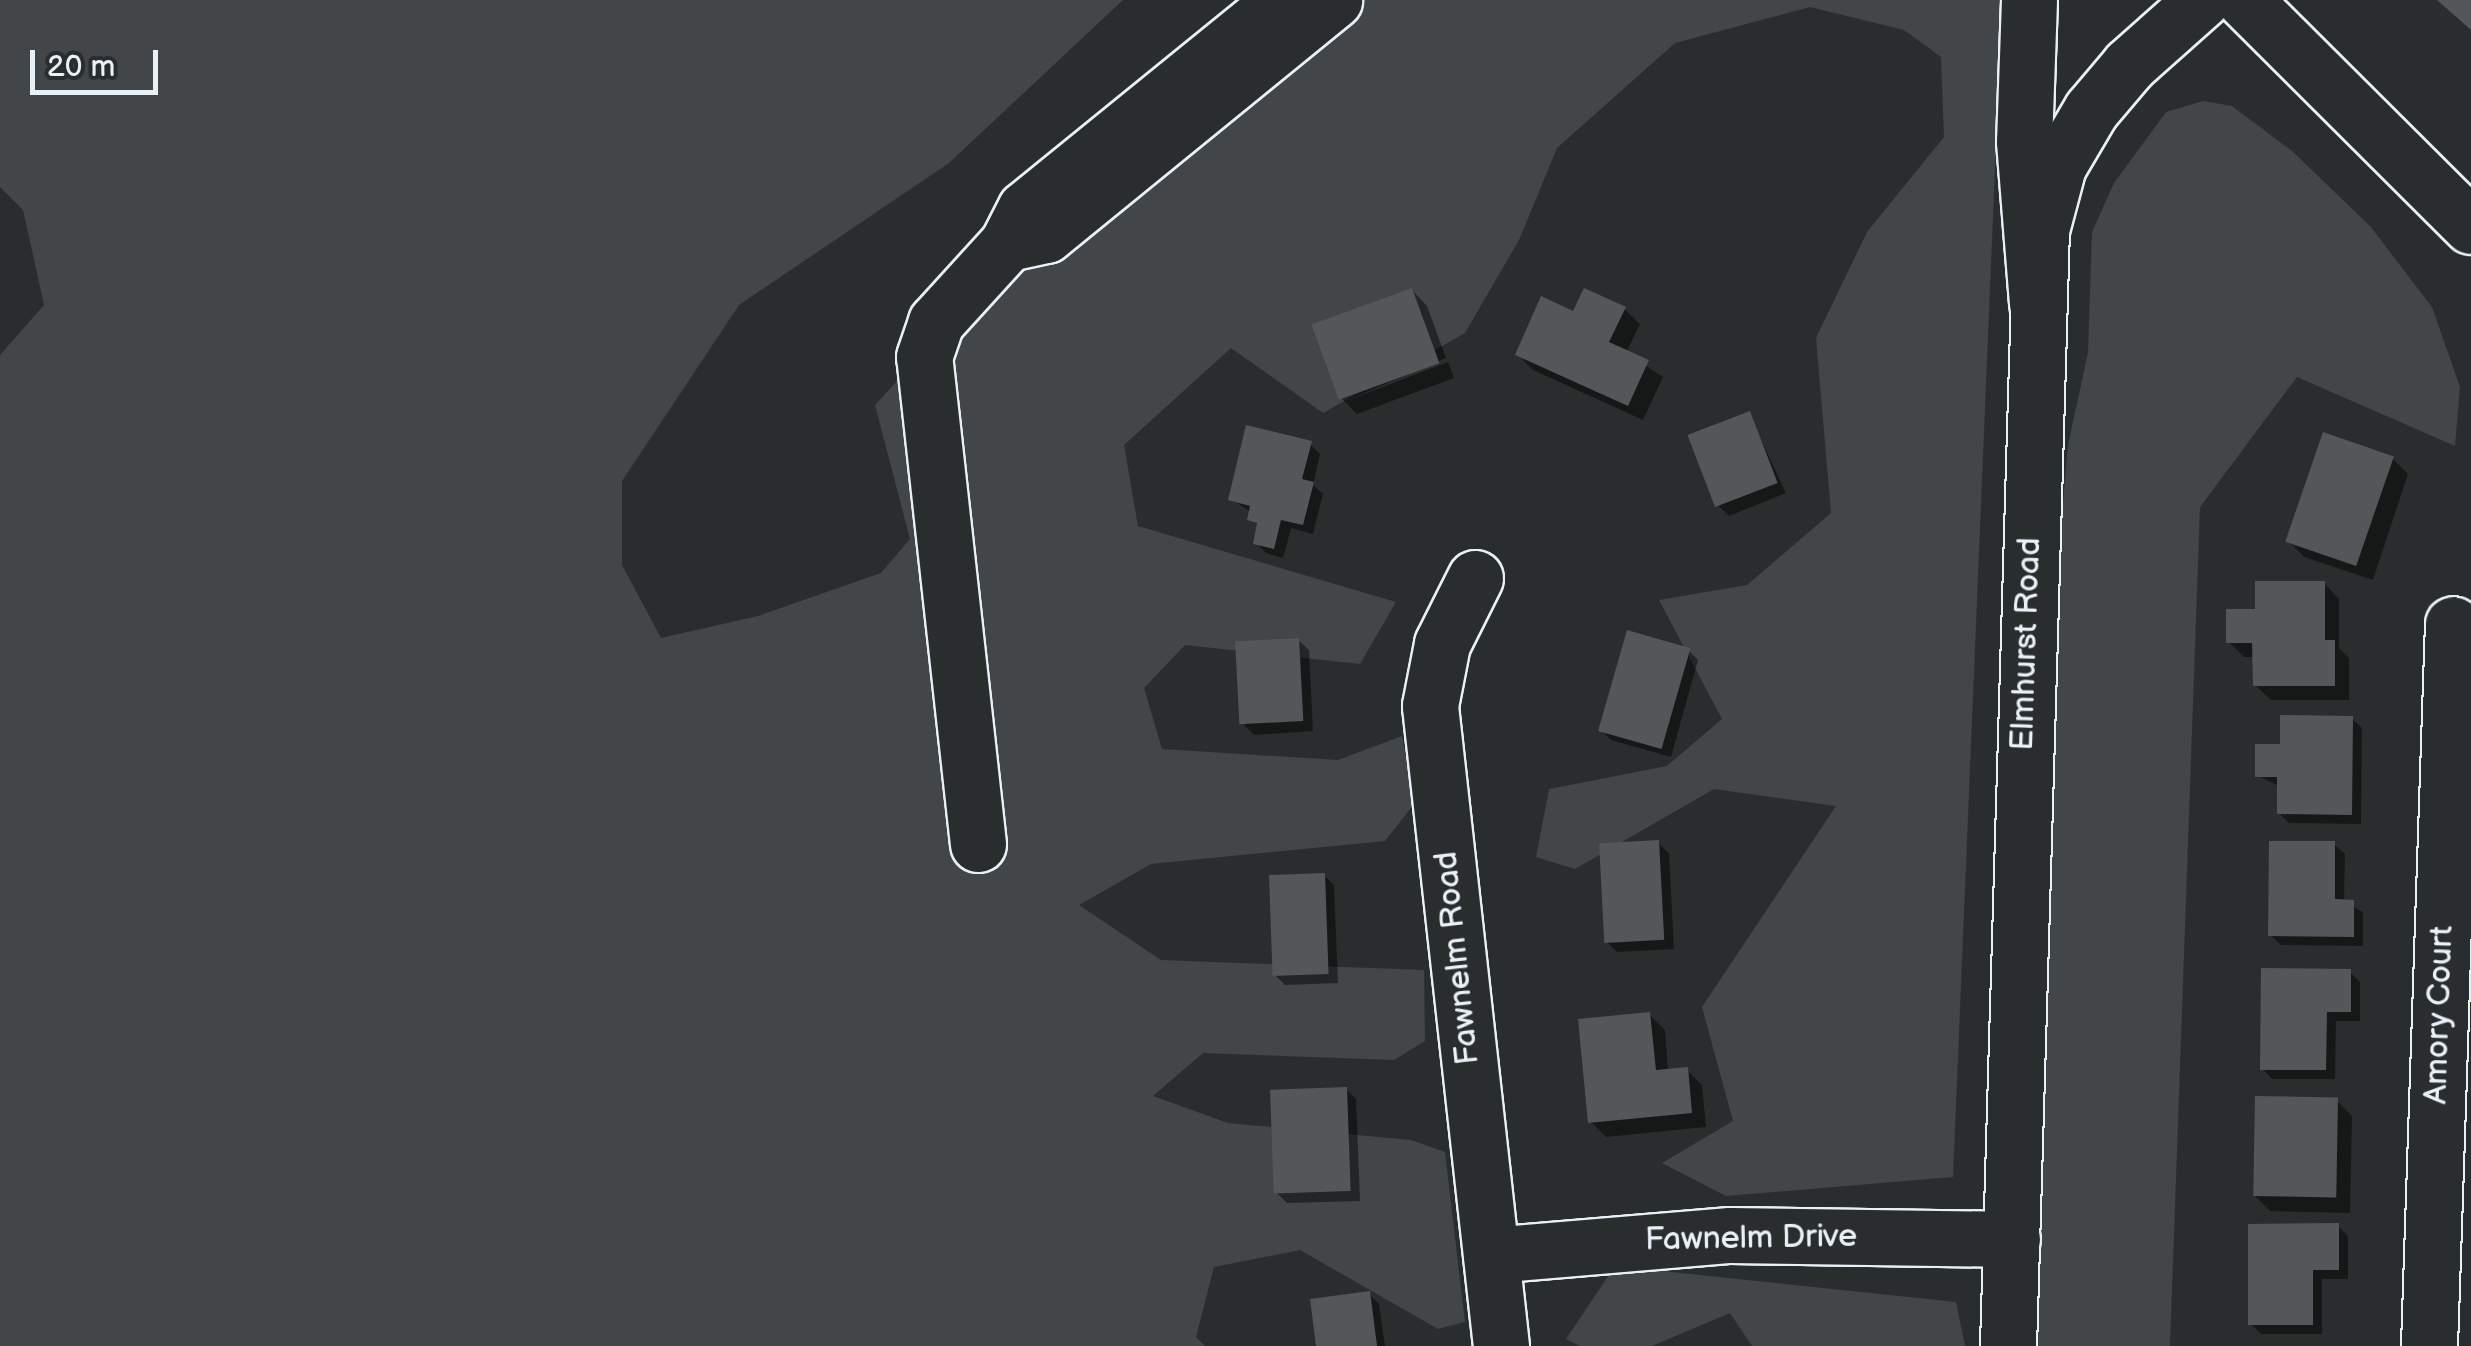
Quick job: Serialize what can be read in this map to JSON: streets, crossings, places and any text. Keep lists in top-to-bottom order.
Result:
{
  "streets": {
    "street": [
      "Elmhurst Road",
      "Fawnelm Road",
      "Amory Court",
      "Fawnelm Drive"
    ]
  },
  "crossings": [
    ["Elmhurst Road", "Fawnelm Drive"],
    ["Fawnelm Road", "Fawnelm Drive"]
  ],
  "scale_bar": "20 m"
}
